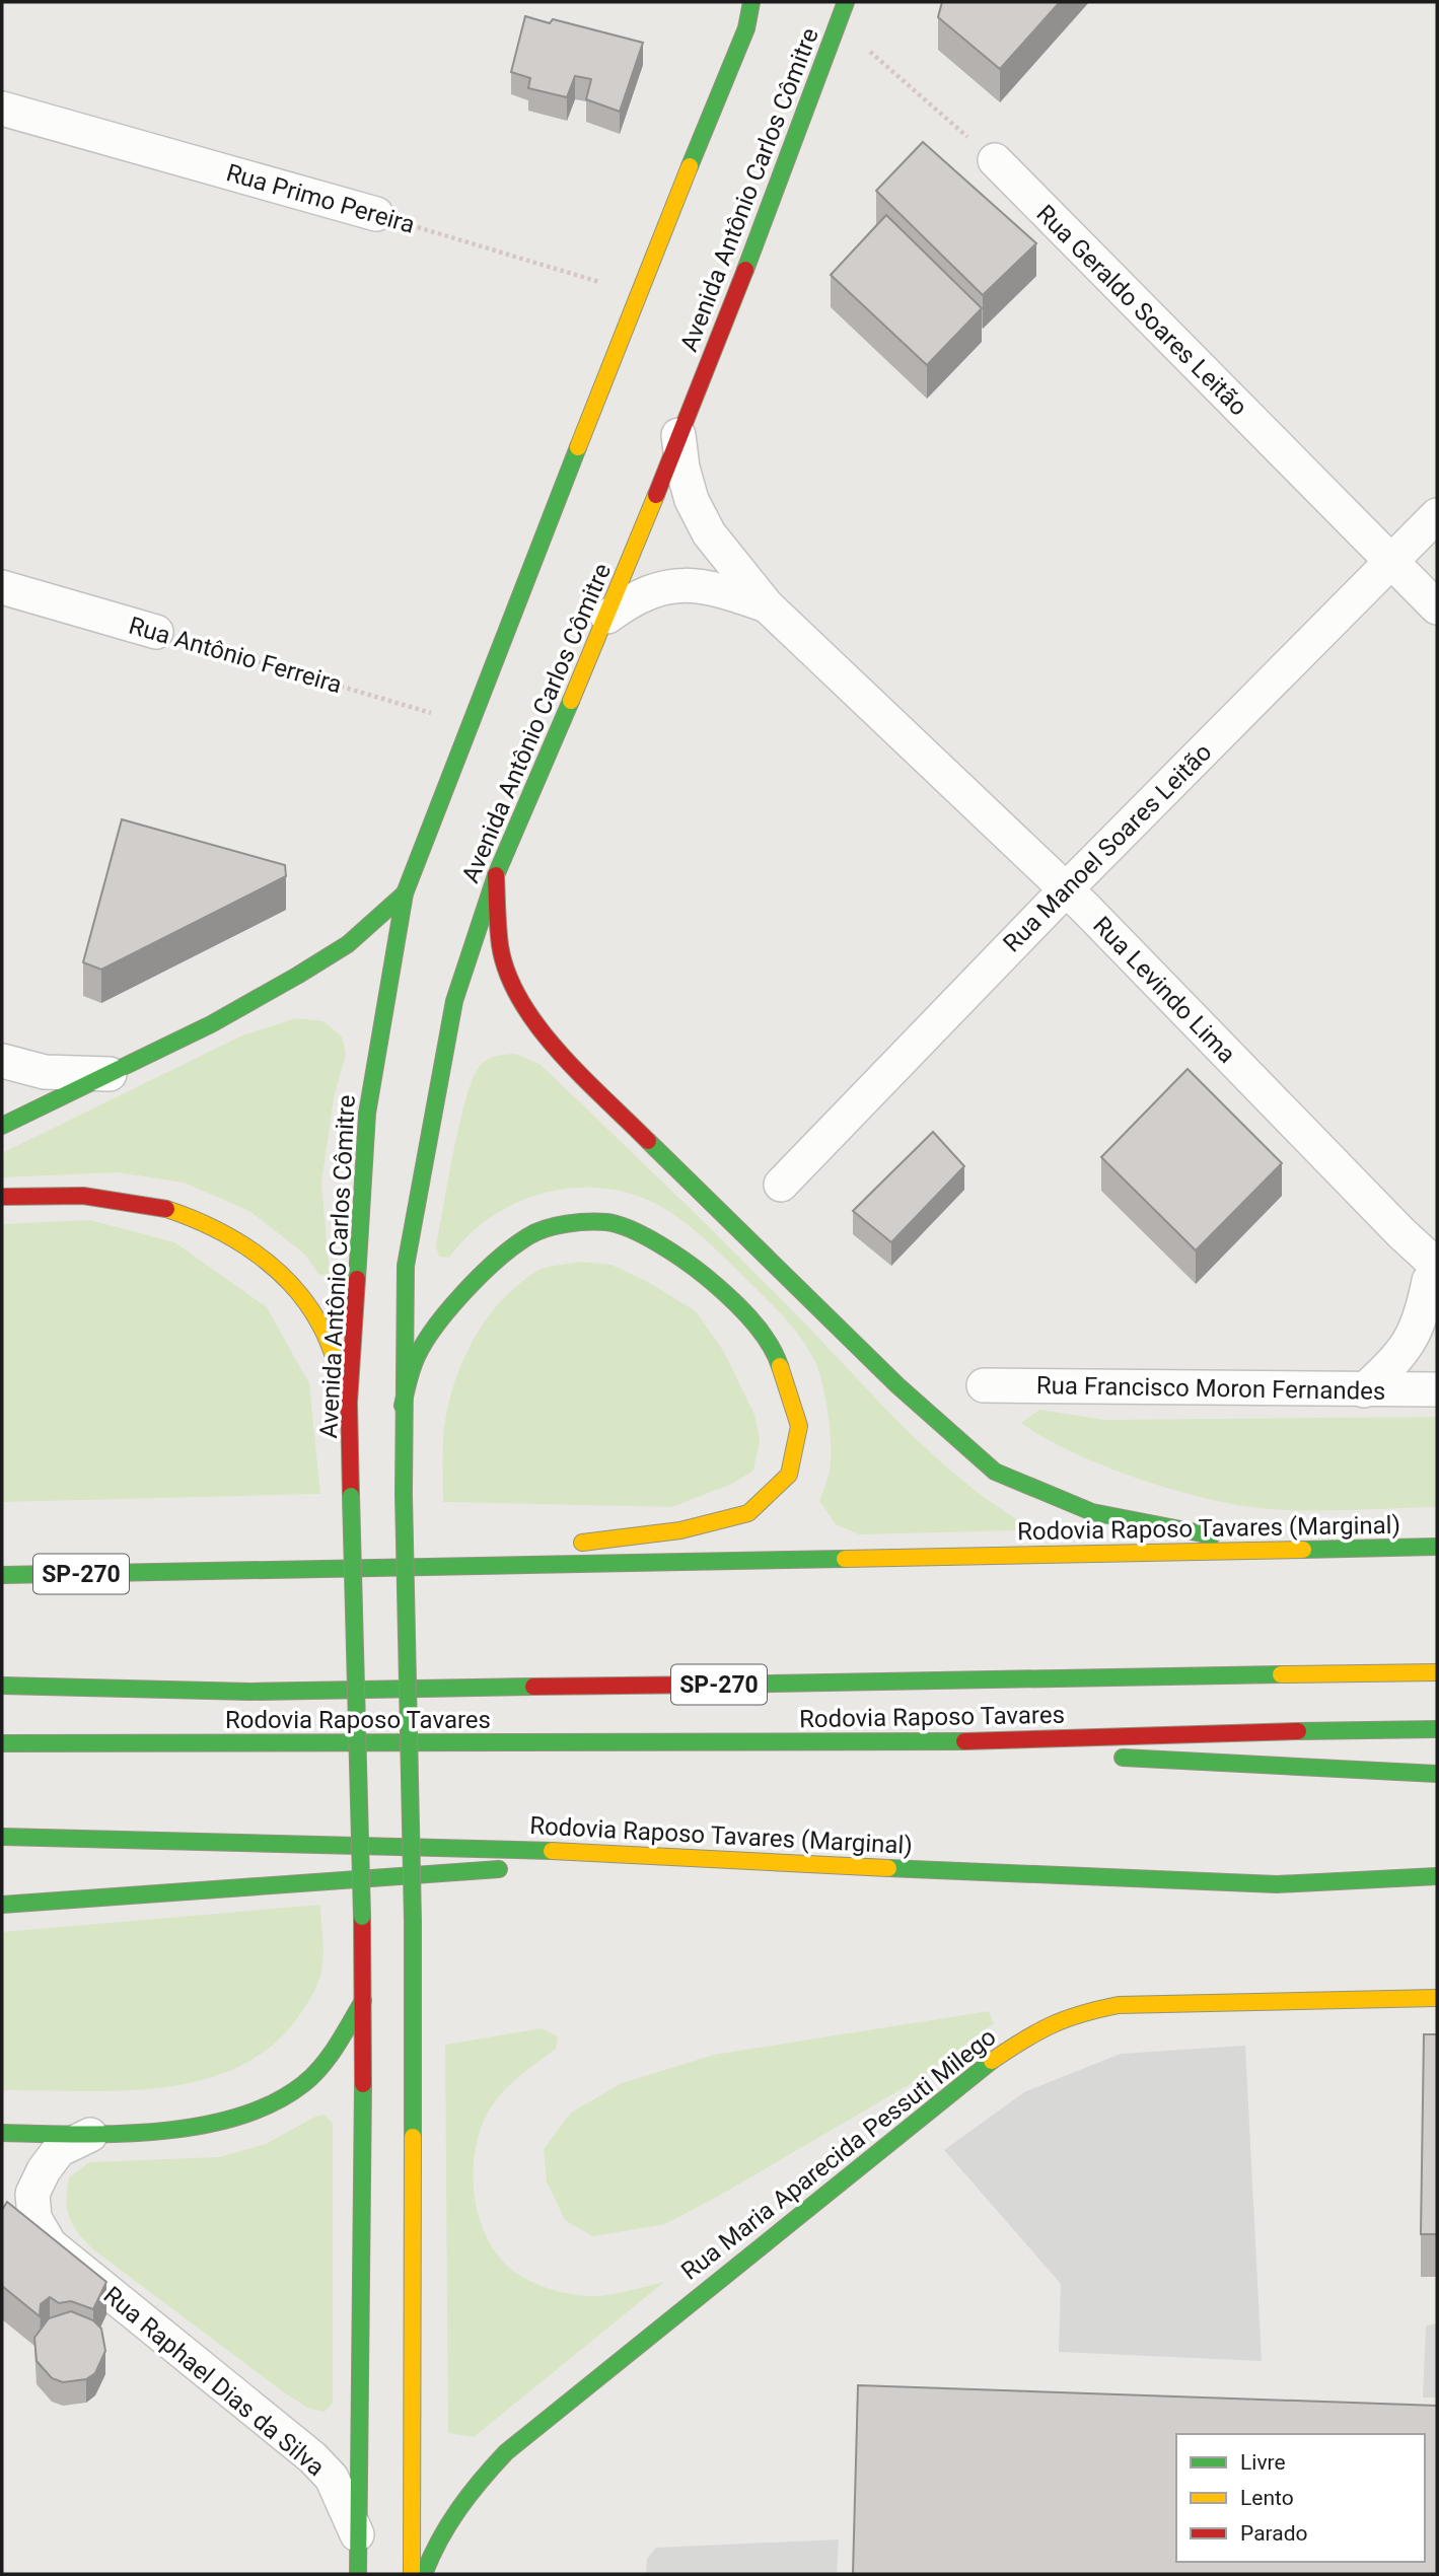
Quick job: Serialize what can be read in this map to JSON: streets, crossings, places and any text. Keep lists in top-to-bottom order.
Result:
{
  "streets": {
    "main road": [
      "Avenida Antônio Carlos Cômitre",
      "Rodovia Raposo Tavares (Marginal)",
      "SP-270",
      "Rodovia Raposo Tavares",
      "Rua Maria Aparecida Pessuti Milego",
      "Rua Raphael Dias da Silva"
    ],
    "street": [
      "Rua Primo Pereira",
      "Rua Geraldo Soares Leitão",
      "Rua Antônio Ferreira",
      "Rua Manoel Soares Leitão",
      "Rua Levindo Lima",
      "Rua Francisco Moron Fernandes"
    ]
  },
  "crossings": [
    ["Avenida Antônio Carlos Cômitre", "Rua Primo Pereira"],
    ["Avenida Antônio Carlos Cômitre", "Rua Antônio Ferreira"],
    ["Avenida Antônio Carlos Cômitre", "Rua Levindo Lima"],
    ["Avenida Antônio Carlos Cômitre", "Rua Raphael Dias da Silva"],
    ["Rua Geraldo Soares Leitão", "Rua Manoel Soares Leitão"],
    ["Rua Manoel Soares Leitão", "Rua Levindo Lima"],
    ["Rua Levindo Lima", "Rua Francisco Moron Fernandes"]
  ],
  "legend": ["Livre", "Lento", "Parado"]
}
